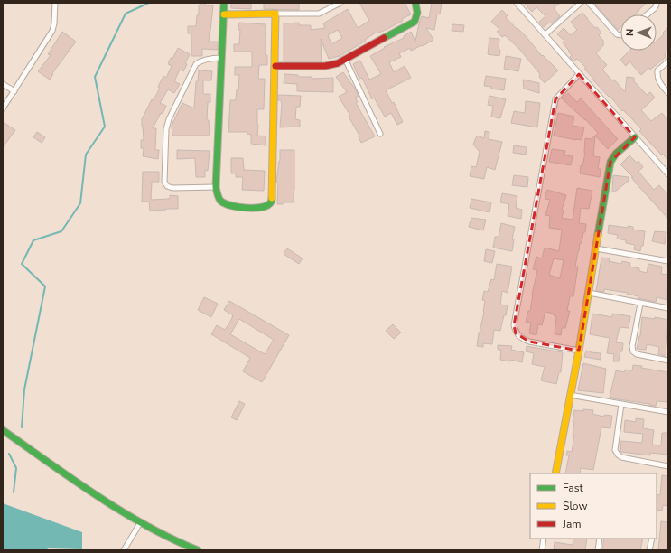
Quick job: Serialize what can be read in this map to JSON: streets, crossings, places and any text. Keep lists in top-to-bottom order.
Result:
{
  "legend": ["Fast", "Slow", "Jam"],
  "north": "left"
}
